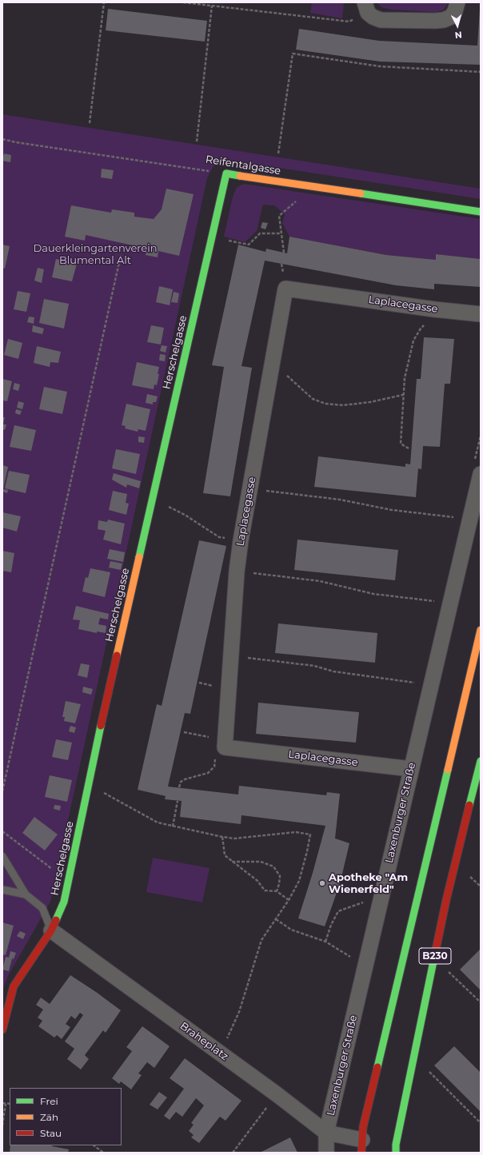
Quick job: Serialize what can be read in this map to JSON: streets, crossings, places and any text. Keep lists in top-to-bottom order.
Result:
{
  "streets": {
    "street": [
      "Reifentalgasse",
      "Laplacegasse",
      "Herschelgasse",
      "Laxenburger Straße",
      "B230",
      "Braheplatz"
    ]
  },
  "crossings": [
    ["Reifentalgasse", "Herschelgasse"],
    ["Laplacegasse", "Laxenburger Straße"],
    ["Herschelgasse", "Braheplatz"],
    ["Laxenburger Straße", "Braheplatz"],
    ["B230", "Braheplatz"]
  ],
  "parks": ["Dauerkleingartenverein Blumental Alt"],
  "places": ["Apotheke \"Am Wienerfeld\""],
  "legend": ["Frei", "Zäh", "Stau"],
  "north": "bottom"
}
